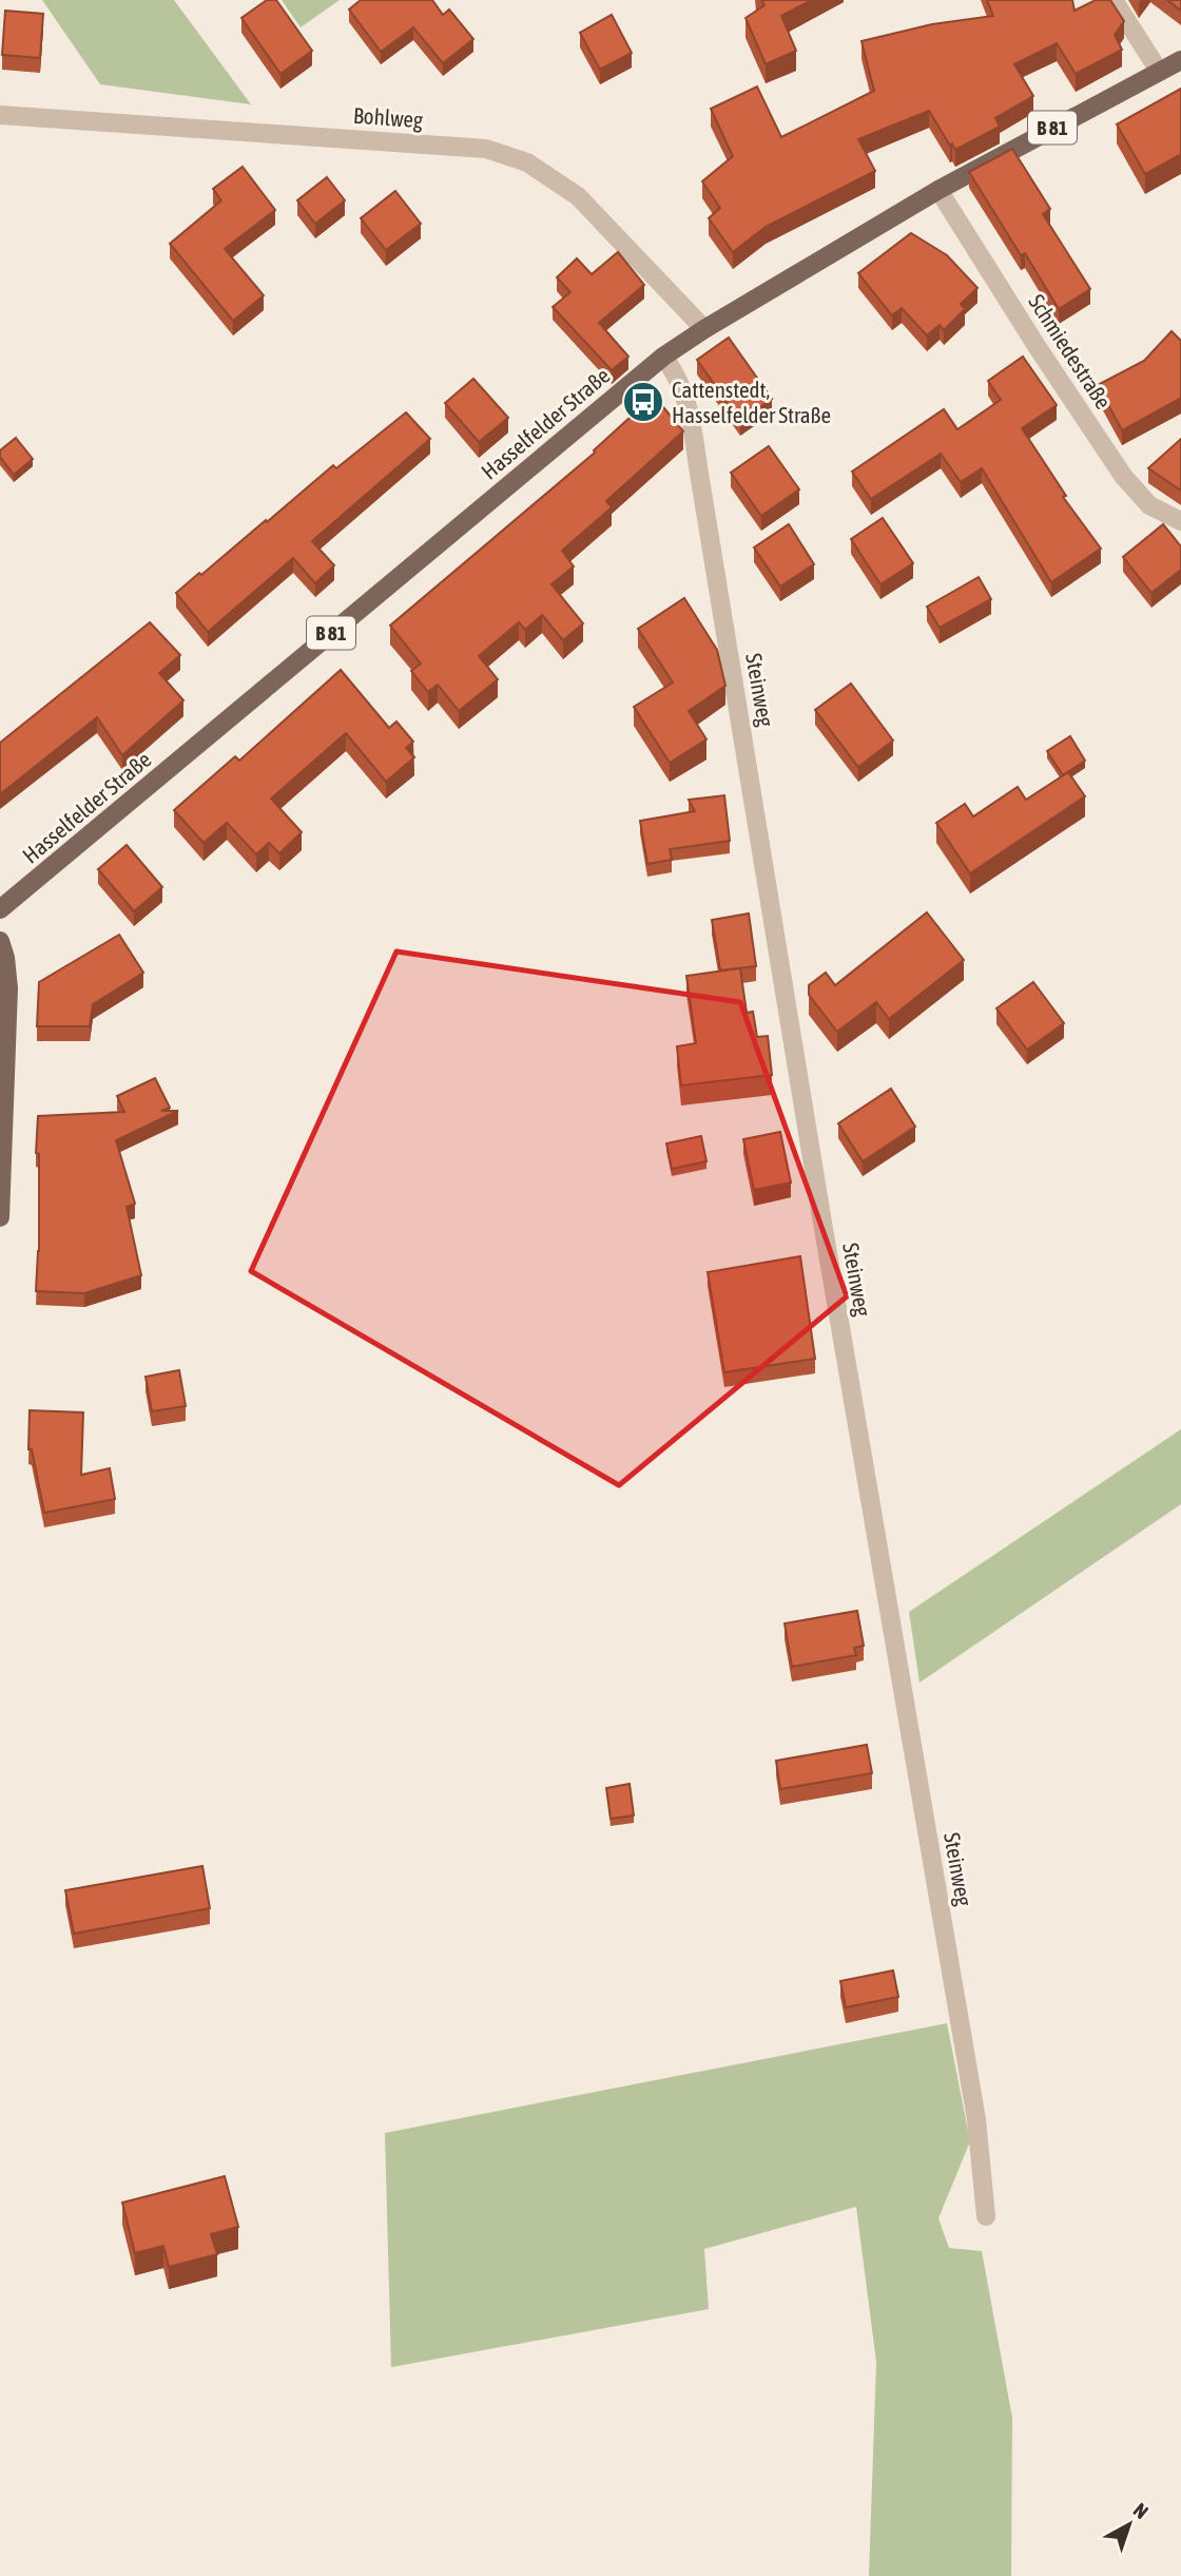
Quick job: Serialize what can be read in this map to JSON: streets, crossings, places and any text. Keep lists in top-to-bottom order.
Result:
{
  "streets": {
    "main road": ["B 81", "Hasselfelder Straße"],
    "street": ["Bohlweg", "Schmiedestraße", "Steinweg"]
  },
  "crossings": [
    ["Bohlweg", "Hasselfelder Straße"],
    ["Schmiedestraße", "Hasselfelder Straße"],
    ["Hasselfelder Straße", "Steinweg"]
  ],
  "places": {
    "bus stop": ["Cattenstedt, Hasselfelder Straße"]
  },
  "north": "top right"
}
